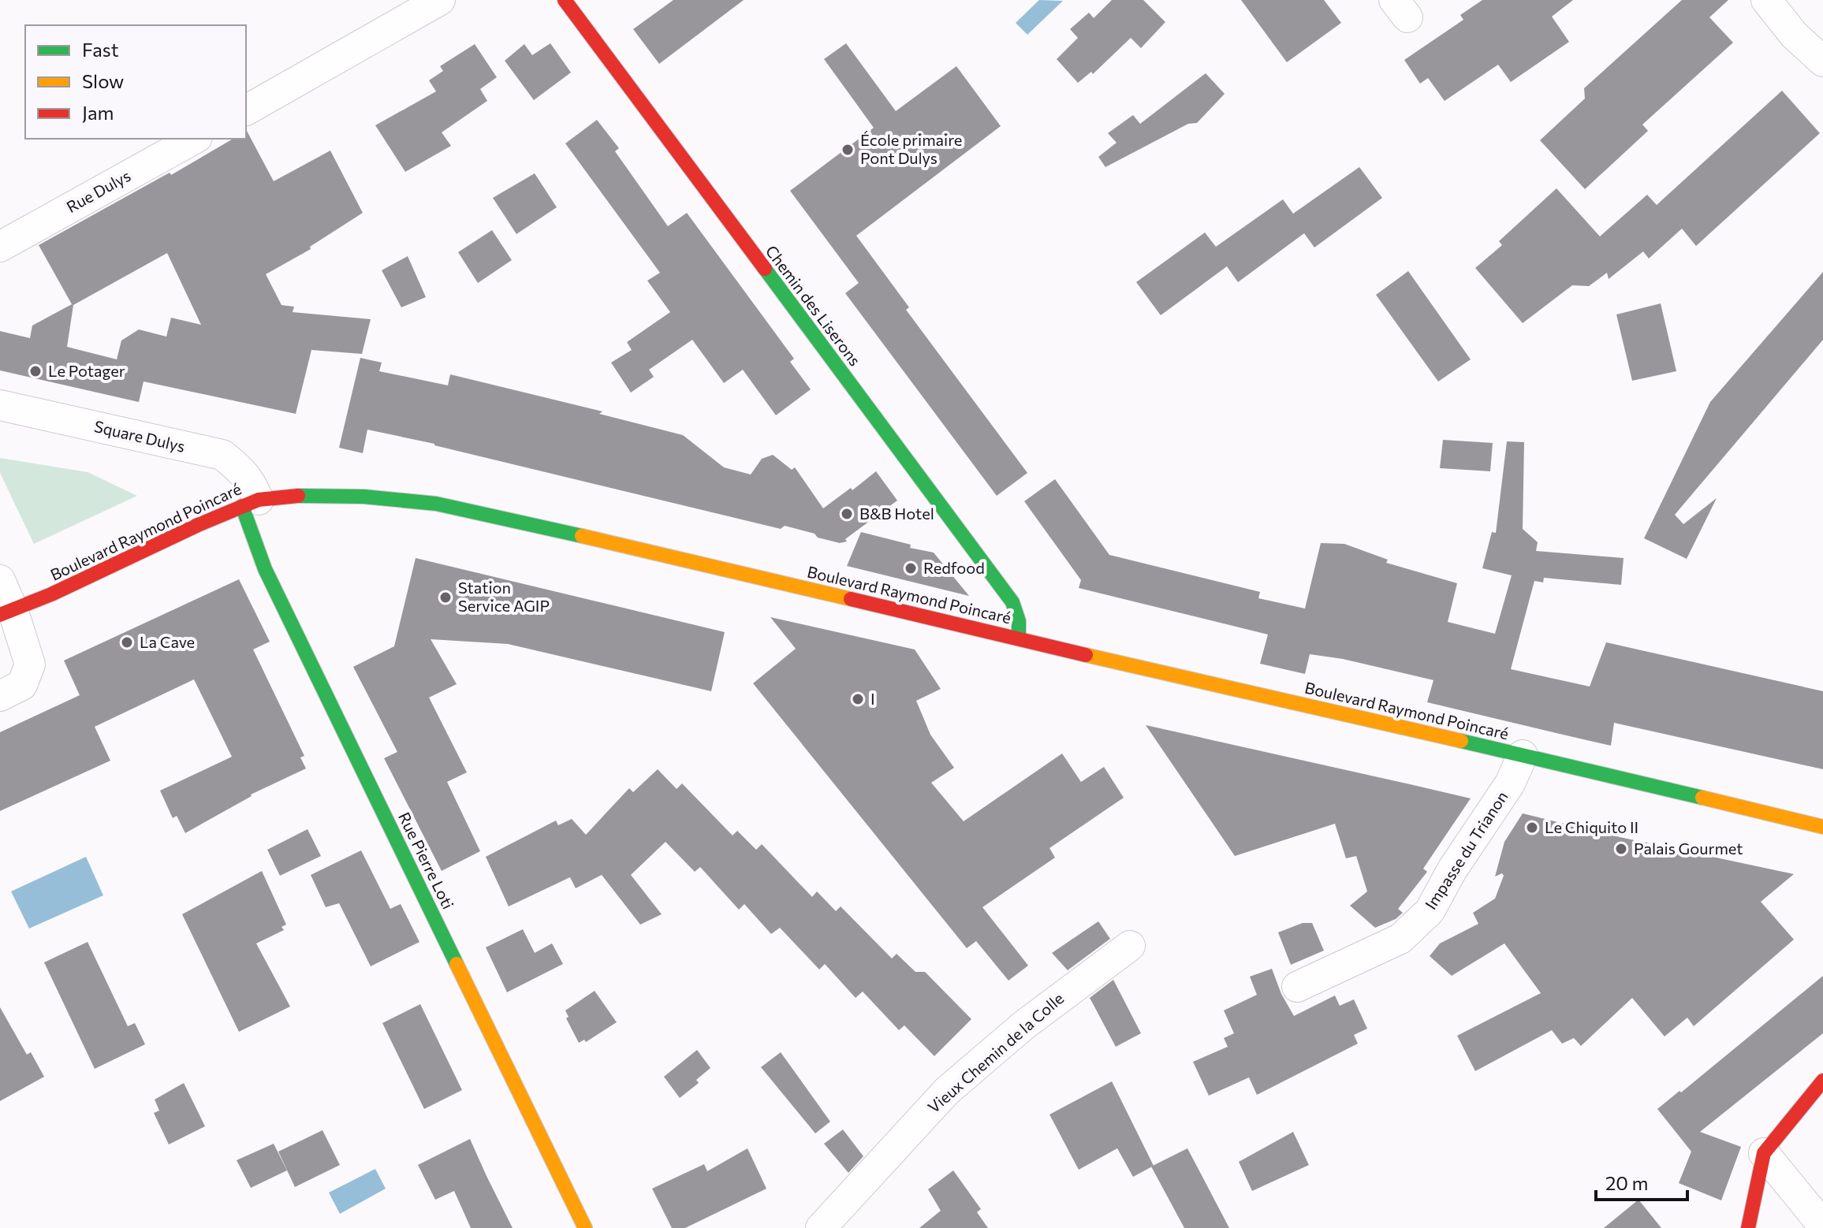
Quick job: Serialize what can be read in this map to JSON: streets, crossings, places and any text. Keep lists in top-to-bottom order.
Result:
{
  "streets": {
    "main road": ["Chemin des Liserons", "Boulevard Raymond Poincaré", "Rue Pierre Loti"],
    "street": [
      "Rue Dulys",
      "Square Dulys",
      "Impasse du Trianon",
      "Vieux Chemin de la Colle"
    ]
  },
  "crossings": [
    ["Chemin des Liserons", "Boulevard Raymond Poincaré"],
    ["Square Dulys", "Boulevard Raymond Poincaré"],
    ["Square Dulys", "Rue Pierre Loti"],
    ["Boulevard Raymond Poincaré", "Impasse du Trianon"],
    ["Boulevard Raymond Poincaré", "Rue Pierre Loti"]
  ],
  "places": [
    "École primaire Pont Dulys",
    "Le Potager",
    "B&B Hotel",
    "Redfood",
    "Station Service AGIP",
    "La Cave",
    "I",
    "Le Chiquito II",
    "Palais Gourmet"
  ],
  "legend": ["Fast", "Slow", "Jam"],
  "scale_bar": "20 m"
}
